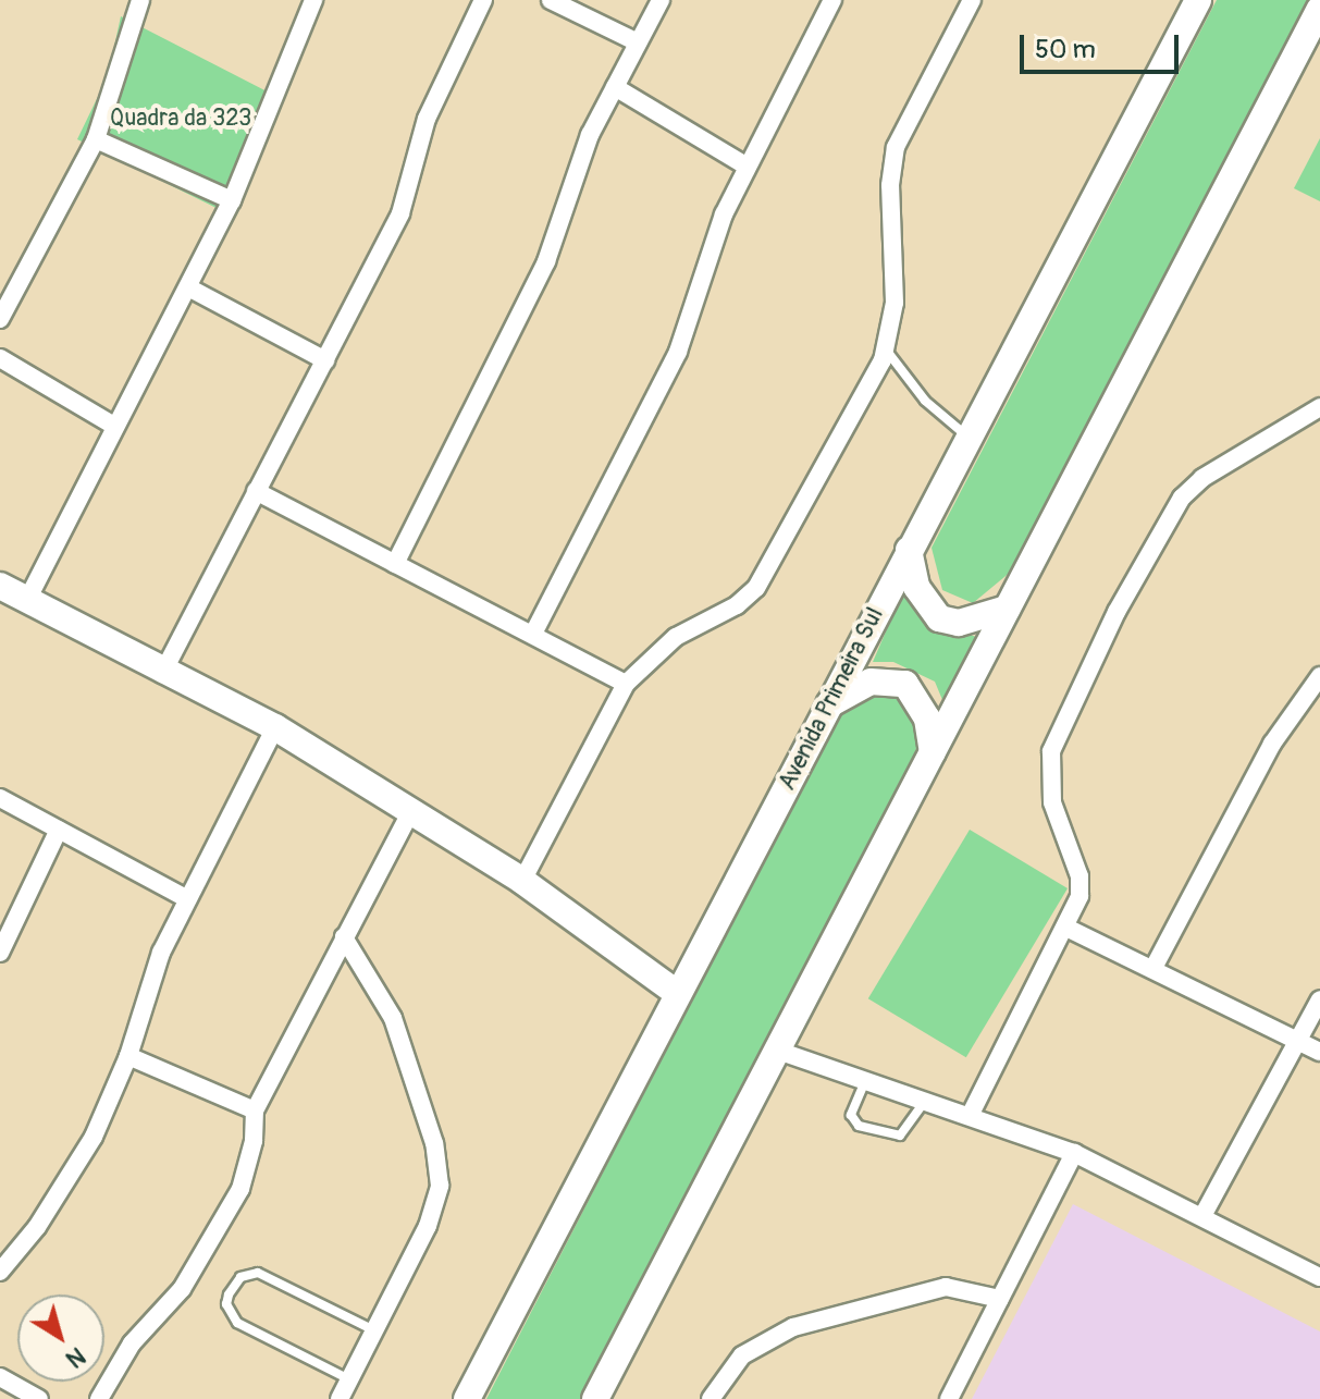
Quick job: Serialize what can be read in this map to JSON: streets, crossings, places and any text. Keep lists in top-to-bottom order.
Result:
{
  "streets": {
    "street": ["Avenida Primeira Sul"]
  },
  "parks": ["Quadra da 323"],
  "scale_bar": "50 m",
  "north": "bottom right"
}
